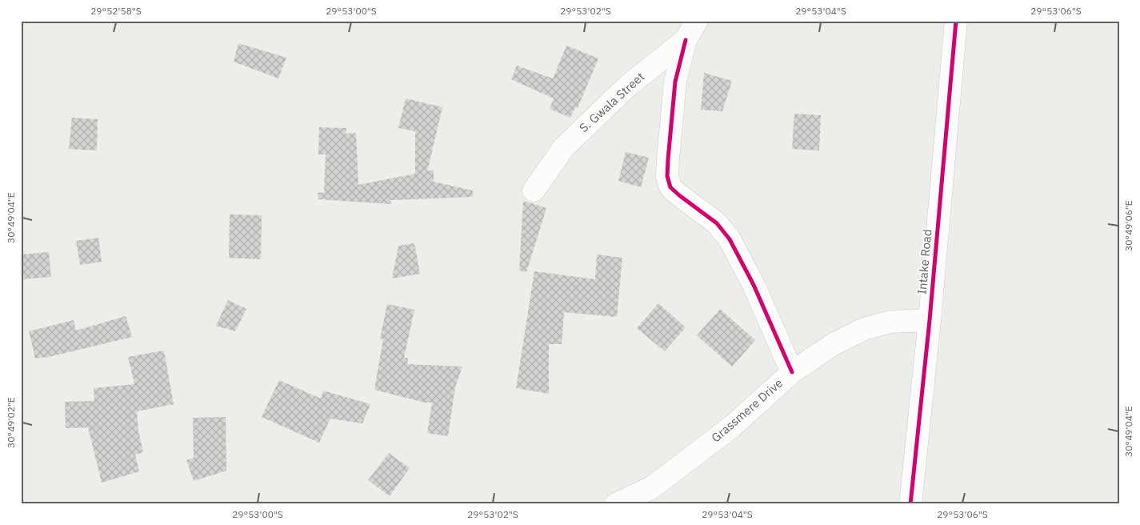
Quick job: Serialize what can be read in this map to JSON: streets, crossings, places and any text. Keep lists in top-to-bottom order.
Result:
{
  "streets": {
    "street": ["S. Gwala Street", "Intake Road", "Grassmere Drive"]
  },
  "crossings": [
    ["Intake Road", "Grassmere Drive"]
  ],
  "coordinates": [
    "29°52'58\"S",
    "29°53'00\"S",
    "29°53'02\"S",
    "29°53'04\"S",
    "29°53'06\"S",
    "30°49'04\"E",
    "30°49'06\"E",
    "30°49'02\"E"
  ]
}
